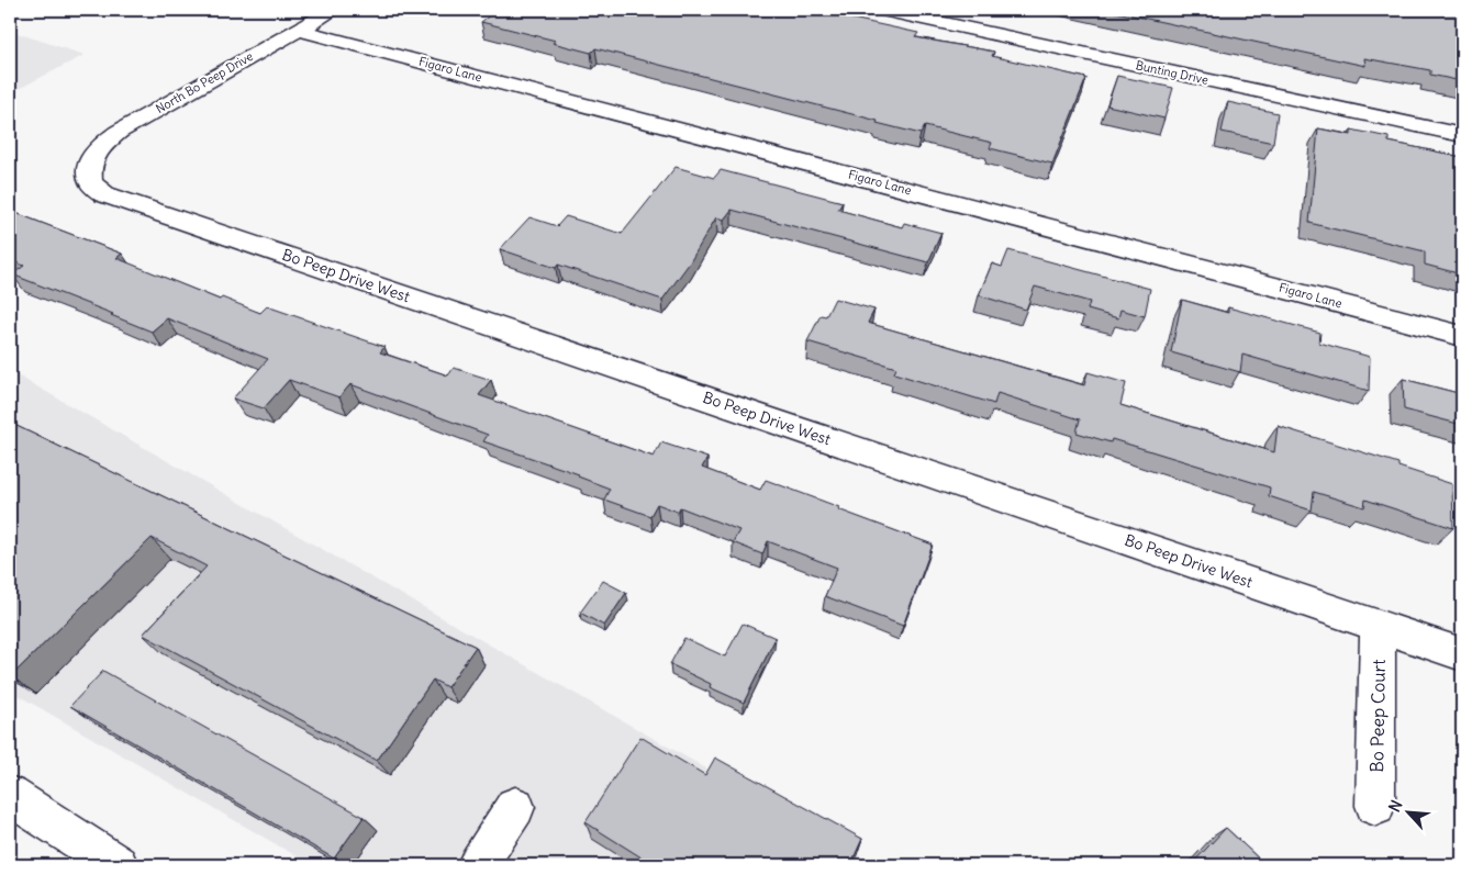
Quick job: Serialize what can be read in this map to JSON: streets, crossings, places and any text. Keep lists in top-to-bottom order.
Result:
{
  "streets": {
    "street": [
      "Figaro Lane",
      "Bunting Drive",
      "North Bo Peep Drive",
      "Bo Peep Drive West",
      "Bo Peep Court"
    ]
  },
  "crossings": [
    ["Figaro Lane", "North Bo Peep Drive"],
    ["North Bo Peep Drive", "Bo Peep Drive West"],
    ["Bo Peep Drive West", "Bo Peep Court"]
  ],
  "north": "top left"
}
